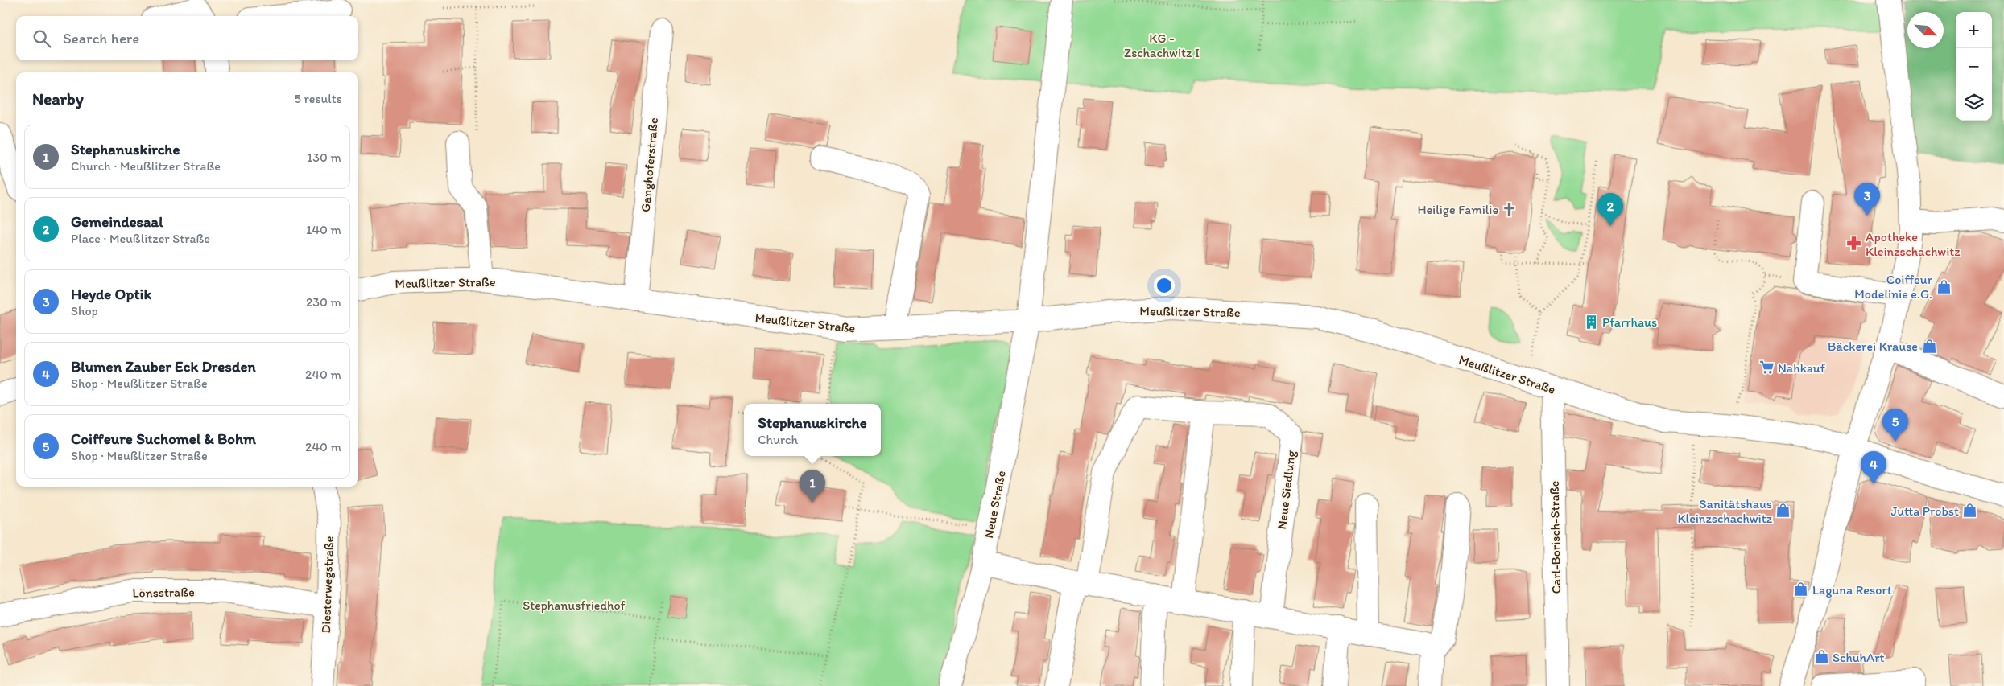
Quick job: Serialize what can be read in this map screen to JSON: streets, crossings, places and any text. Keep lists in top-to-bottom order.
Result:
{
  "streets": {
    "street": [
      "Ganghoferstraße",
      "Meußlitzer Straße",
      "Neue Siedlung",
      "Neue Straße",
      "Carl-Borisch-Straße",
      "Diesterwegstraße",
      "Lönsstraße"
    ]
  },
  "crossings": [
    ["Ganghoferstraße", "Meußlitzer Straße"],
    ["Meußlitzer Straße", "Neue Straße"],
    ["Meußlitzer Straße", "Carl-Borisch-Straße"],
    ["Diesterwegstraße", "Lönsstraße"]
  ],
  "parks": ["KG - Zschachwitz I", "Stephanusfriedhof"],
  "places": {
    "church": ["Heilige Familie"],
    "pharmacy": ["Apotheke Kleinzschachwitz"],
    "shop": [
      "Coiffeur Modelinie e.G.",
      "Bäckerei Krause",
      "Sanitätshaus Kleinzschachwitz",
      "Jutta Probst",
      "Laguna Resort",
      "SchuhArt"
    ],
    "building": ["Pfarrhaus"],
    "supermarket": ["Nahkauf"]
  },
  "north": "bottom right",
  "page": {
    "map_buttons": ["+", "−"],
    "search": "Search here",
    "heading": ["Nearby", "5 results"],
    "list": [
      {
        "mark": "1",
        "name": "Stephanuskirche",
        "note": "Church · Meußlitzer Straße",
        "value": "130 m"
      },
      {
        "mark": "2",
        "name": "Gemeindesaal",
        "note": "Place · Meußlitzer Straße",
        "value": "140 m"
      },
      {
        "mark": "3",
        "name": "Heyde Optik",
        "note": "Shop",
        "value": "230 m"
      },
      {
        "mark": "4",
        "name": "Blumen Zauber Eck Dresden",
        "note": "Shop · Meußlitzer Straße",
        "value": "240 m"
      },
      {
        "mark": "5",
        "name": "Coiffeure Suchomel & Bohm",
        "note": "Shop · Meußlitzer Straße",
        "value": "240 m"
      }
    ],
    "pins": [
      "3",
      "2",
      "5",
      "4",
      "1"
    ],
    "popup": ["Stephanuskirche", "Church"]
  }
}
